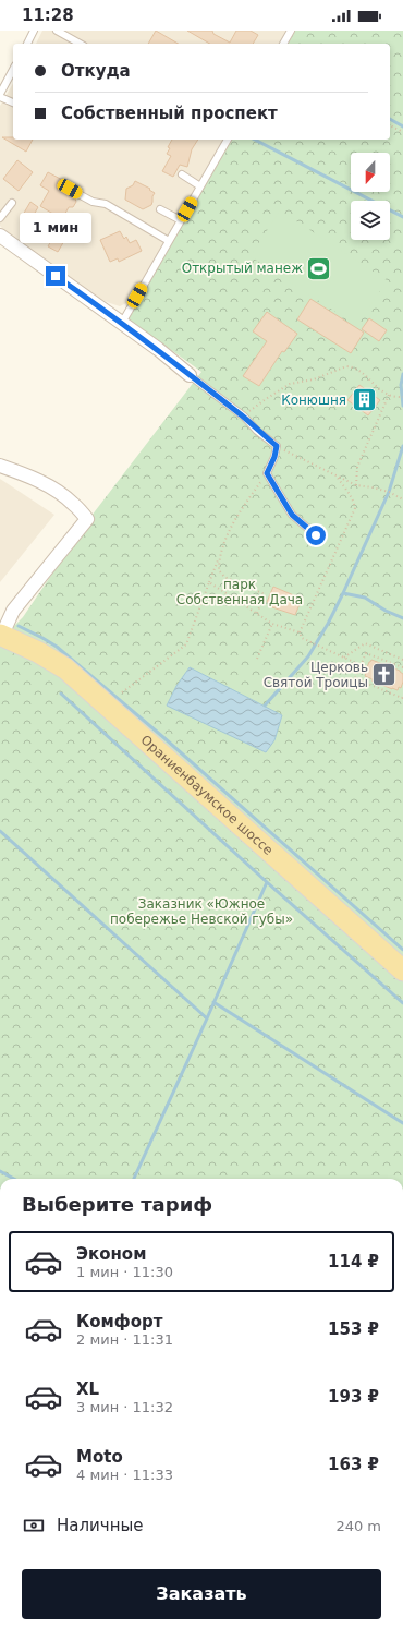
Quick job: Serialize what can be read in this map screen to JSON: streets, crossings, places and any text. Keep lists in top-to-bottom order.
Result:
{
  "streets": {
    "main road": ["Ораниенбаумское шоссе"]
  },
  "parks": ["парк Собственная Дача", "Заказник «Южное побережье Невской губы»"],
  "places": {
    "sports": ["Открытый манеж"],
    "building": ["Конюшня"],
    "church": ["Церковь Святой Троицы"]
  },
  "north": "bottom",
  "page": {
    "status": "11:28",
    "banner": ["Откуда", "Собственный проспект"],
    "bubble": "1 мин",
    "heading": "Выберите тариф",
    "list": [
      {
        "name": "Эконом",
        "note": "1 мин · 11:30",
        "value": "114 ₽"
      },
      {
        "name": "Комфорт",
        "note": "2 мин · 11:31",
        "value": "153 ₽"
      },
      {
        "name": "XL",
        "note": "3 мин · 11:32",
        "value": "193 ₽"
      },
      {
        "name": "Moto",
        "note": "4 мин · 11:33",
        "value": "163 ₽"
      }
    ],
    "pay": ["Наличные", "240 m"],
    "buttons": "Заказать"
  }
}
